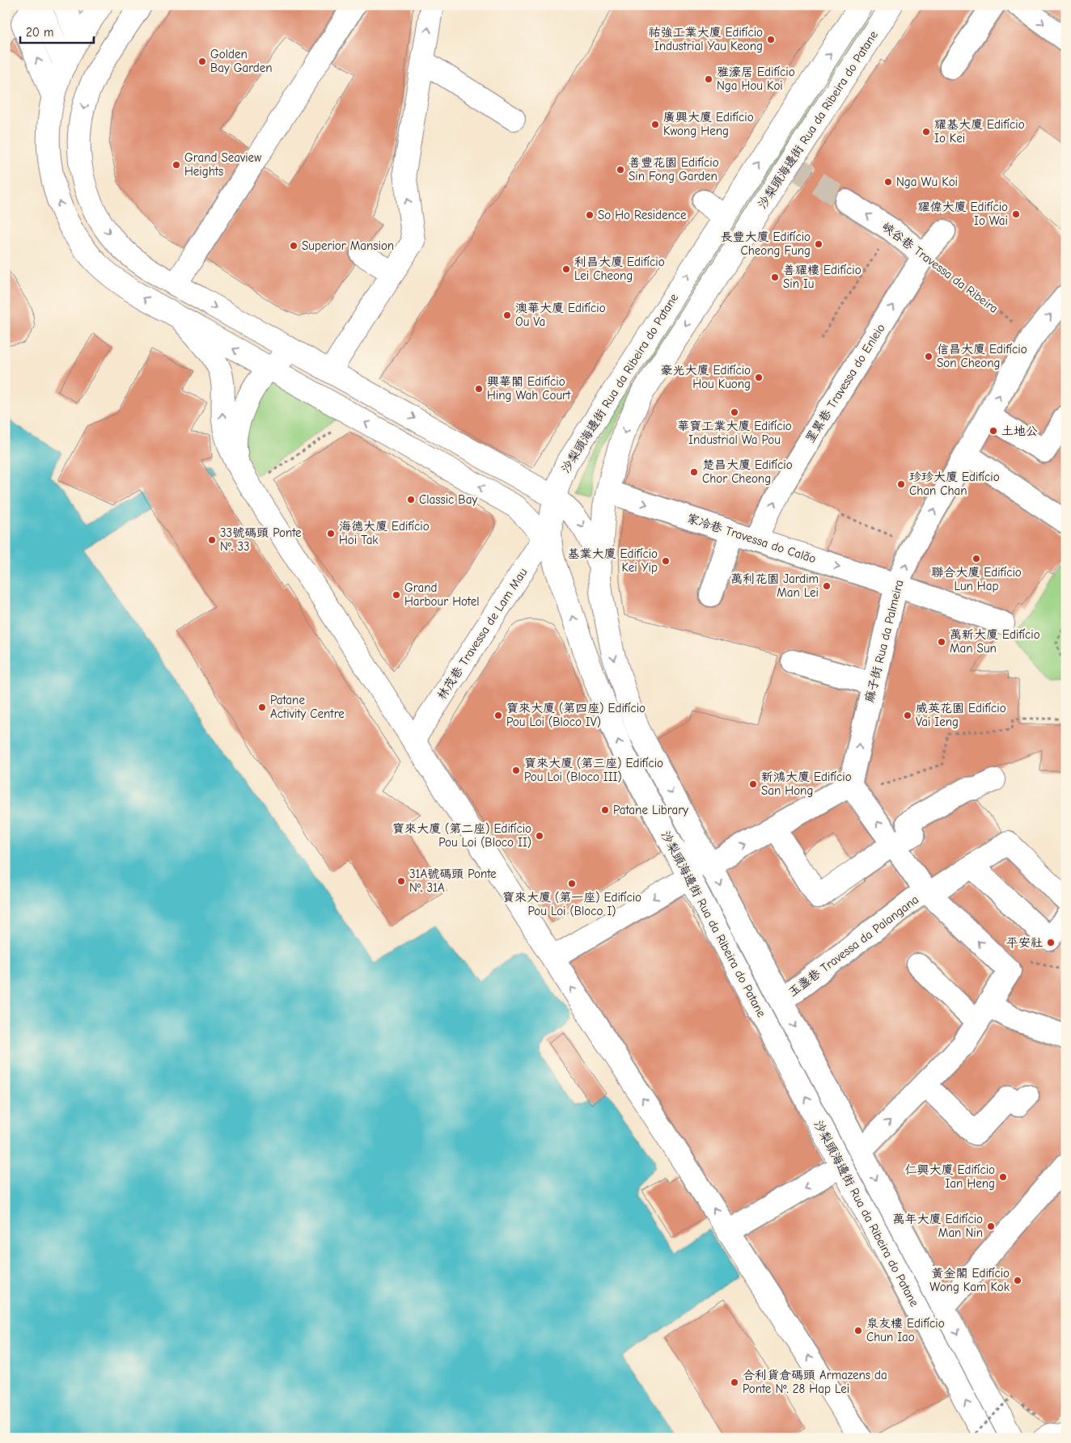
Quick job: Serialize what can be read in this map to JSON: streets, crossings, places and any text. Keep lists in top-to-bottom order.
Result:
{
  "streets": {
    "street": [
      "沙梨頭海邊街 Rua da Ribeira do Patane",
      "峽谷巷 Travessa da Ribeira",
      "罣累巷 Travessa do Enleio",
      "家冷巷 Travessa do Calão",
      "林茂巷 Travessa de Lam Mau",
      "麻子街 Rua da Palmeira",
      "玉盞巷 Travessa da Palangana"
    ]
  },
  "crossings": [
    ["沙梨頭海邊街 Rua da Ribeira do Patane", "家冷巷 Travessa do Calão"],
    ["沙梨頭海邊街 Rua da Ribeira do Patane", "林茂巷 Travessa de Lam Mau"],
    ["沙梨頭海邊街 Rua da Ribeira do Patane", "玉盞巷 Travessa da Palangana"],
    ["峽谷巷 Travessa da Ribeira", "罣累巷 Travessa do Enleio"],
    ["峽谷巷 Travessa da Ribeira", "麻子街 Rua da Palmeira"],
    ["罣累巷 Travessa do Enleio", "家冷巷 Travessa do Calão"],
    ["家冷巷 Travessa do Calão", "麻子街 Rua da Palmeira"]
  ],
  "one_way": ["罣累巷 Travessa do Enleio", "家冷巷 Travessa do Calão", "麻子街 Rua da Palmeira"],
  "places": [
    "祐強工業大廈 Edifício Industrial Yau Keong",
    "Golden Bay Garden",
    "雅濠居 Edifício Nga Hou Koi",
    "廣興大廈 Edifício Kwong Heng",
    "耀基大廈 Edifício Io Kei",
    "Grand Seaview Heights",
    "善豐花園 Edifício Sin Fong Garden",
    "Nga Wu Koi",
    "耀偉大廈 Edifício Io Wai",
    "So Ho Residence",
    "長豐大廈 Edifício Cheong Fung",
    "Superior Mansion",
    "利昌大廈 Edifício Lei Cheong",
    "善耀樓 Edifício Sin Iu",
    "澳華大廈 Edifício Ou Va",
    "信昌大廈 Edifício Son Cheong",
    "豪光大廈 Edifício Hou Kuong",
    "興華閣 Edifício Hing Wah Court",
    "華寶工業大廈 Edifício Industrial Wa Pou",
    "土地公",
    "楚昌大廈 Edifício Chor Cheong",
    "珍珍大廈 Edifício Chan Chan",
    "Classic Bay",
    "海德大廈 Edifício Hoi Tak",
    "33號碼頭 Ponte Nº. 33",
    "聯合大廈 Edifício Lun Hap",
    "基業大廈 Edifício Kei Yip",
    "萬利花園 Jardim Man Lei",
    "Grand Harbour Hotel",
    "萬新大廈 Edifício Man Sun",
    "Patane Activity Centre",
    "寶來大廈 (第四座) Edifício Pou Loi (Bloco IV)",
    "威英花園 Edifício Vai Ieng",
    "寶來大廈 (第三座) Edifício Pou Loi (Bloco III)",
    "新鴻大廈 Edifício San Hong",
    "Patane Library",
    "寶來大廈 (第二座) Edifício Pou Loi (Bloco II)",
    "31A號碼頭 Ponte Nº. 31A",
    "寶來大廈 (第一座) Edifício Pou Loi (Bloco I)",
    "平安社",
    "仁興大廈 Edifício Ian Heng",
    "萬年大廈 Edifício Man Nin",
    "黃金閣 Edifício Wong Kam Kok",
    "泉友樓 Edifício Chun Iao",
    "合利貨倉碼頭 Armazens da Ponte Nº. 28 Hap Lei"
  ],
  "scale_bar": "20 m"
}
